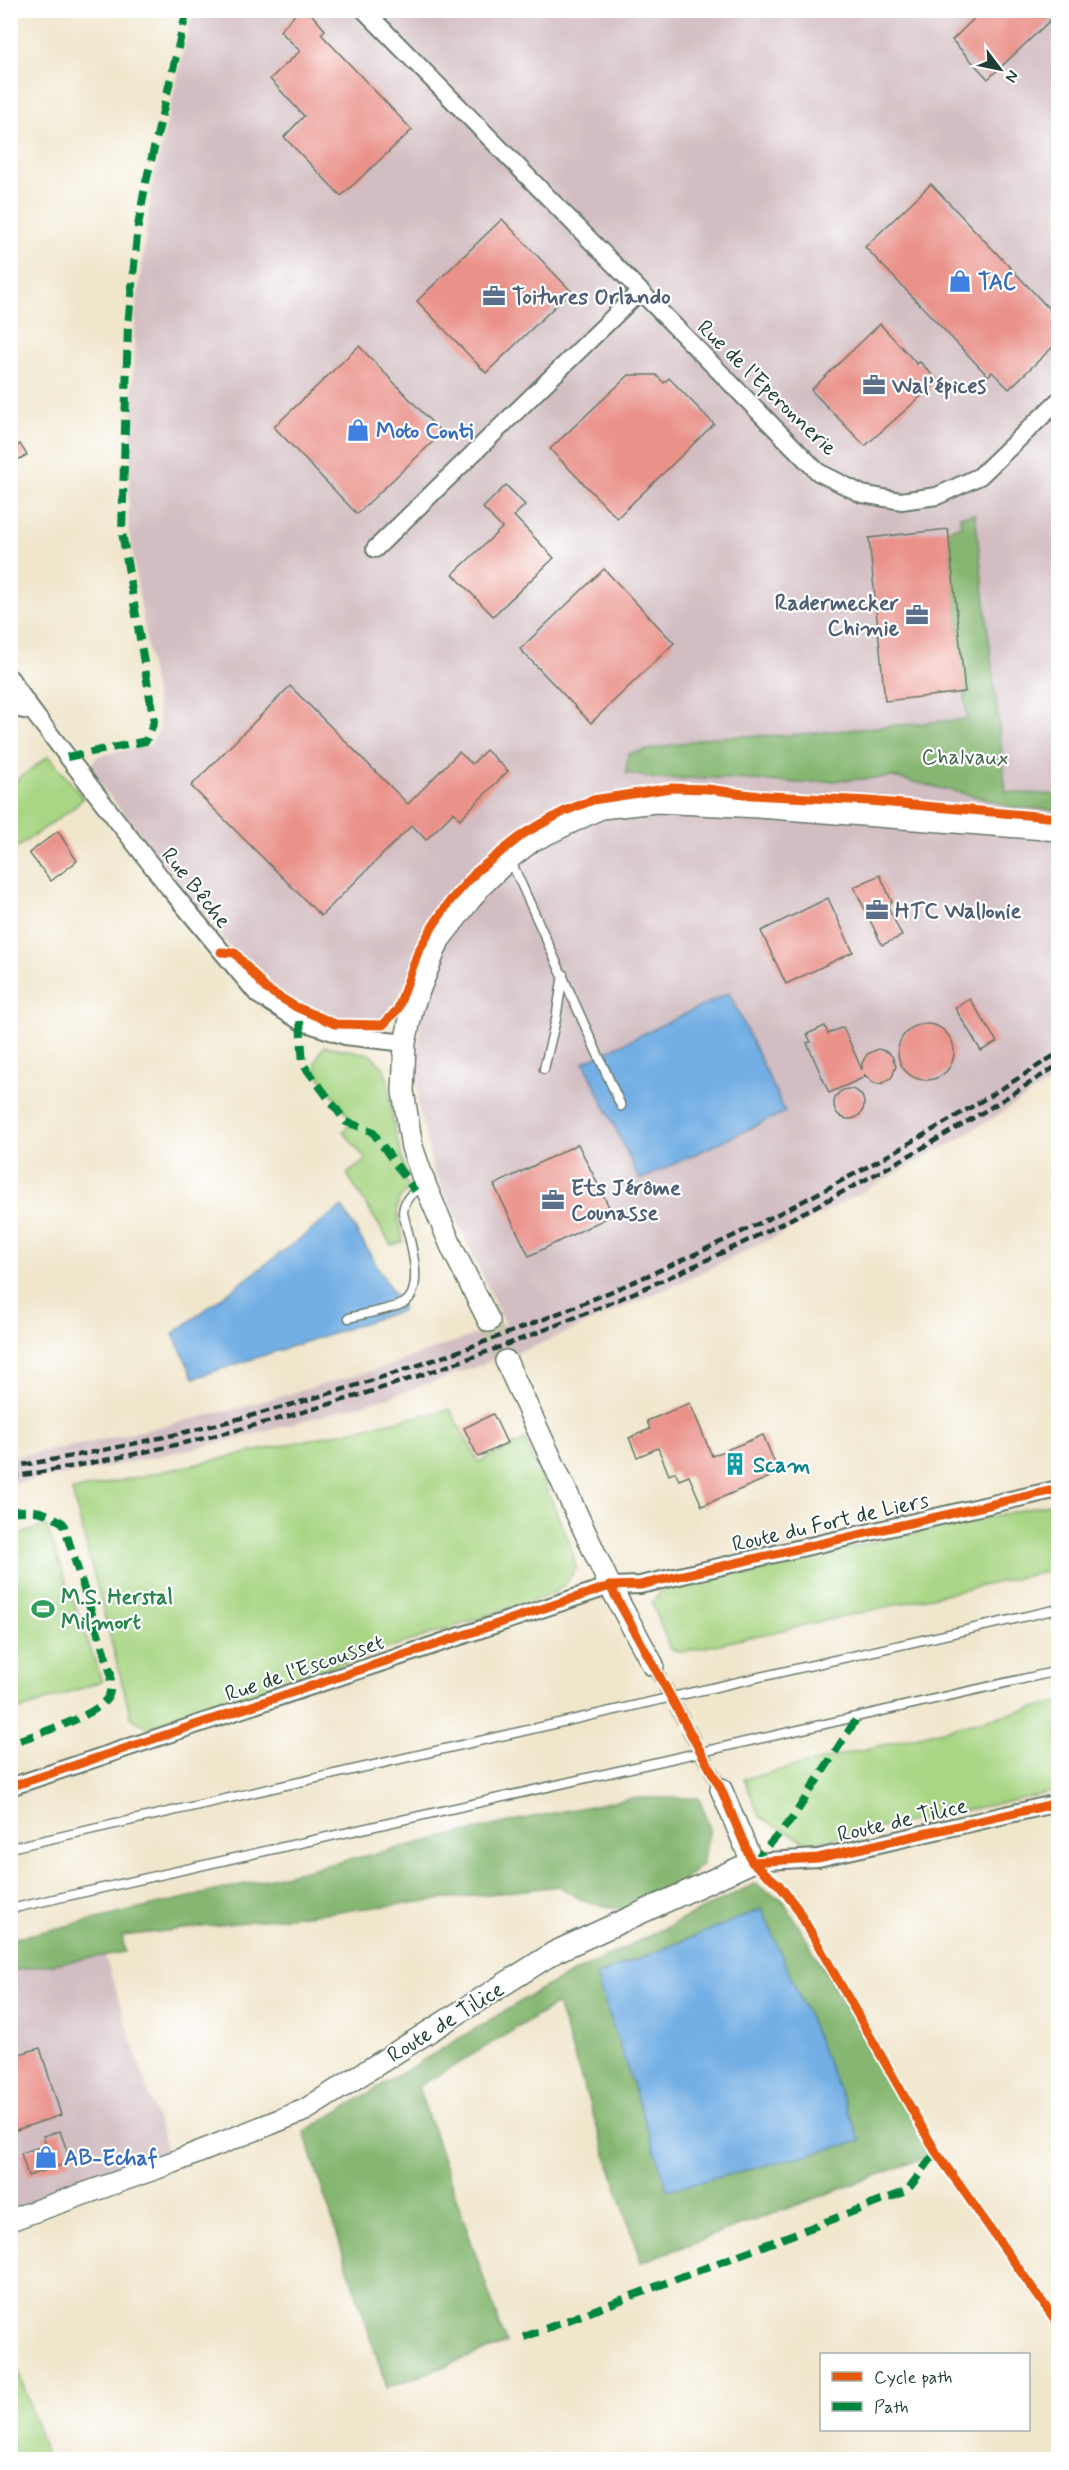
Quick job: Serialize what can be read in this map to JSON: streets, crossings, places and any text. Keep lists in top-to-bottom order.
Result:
{
  "streets": {
    "street": [
      "Rue de l'Eperonnerie",
      "Rue Bêche",
      "Route du Fort de Liers",
      "Rue de l'Escousset",
      "Route de Tilice"
    ]
  },
  "crossings": [
    ["Route du Fort de Liers", "Rue de l'Escousset"]
  ],
  "parks": ["Chalvaux"],
  "places": {
    "shop": ["TAC", "Moto Conti", "AB-Echaf"],
    "office": [
      "Toitures Orlando",
      "Wal’épices",
      "Radermecker Chimie",
      "HTC Wallonie",
      "Ets Jérôme Counasse"
    ],
    "building": ["Scam"],
    "sports": ["M.S. Herstal Milmort"]
  },
  "legend": ["Cycle path", "Path"],
  "north": "bottom right"
}
